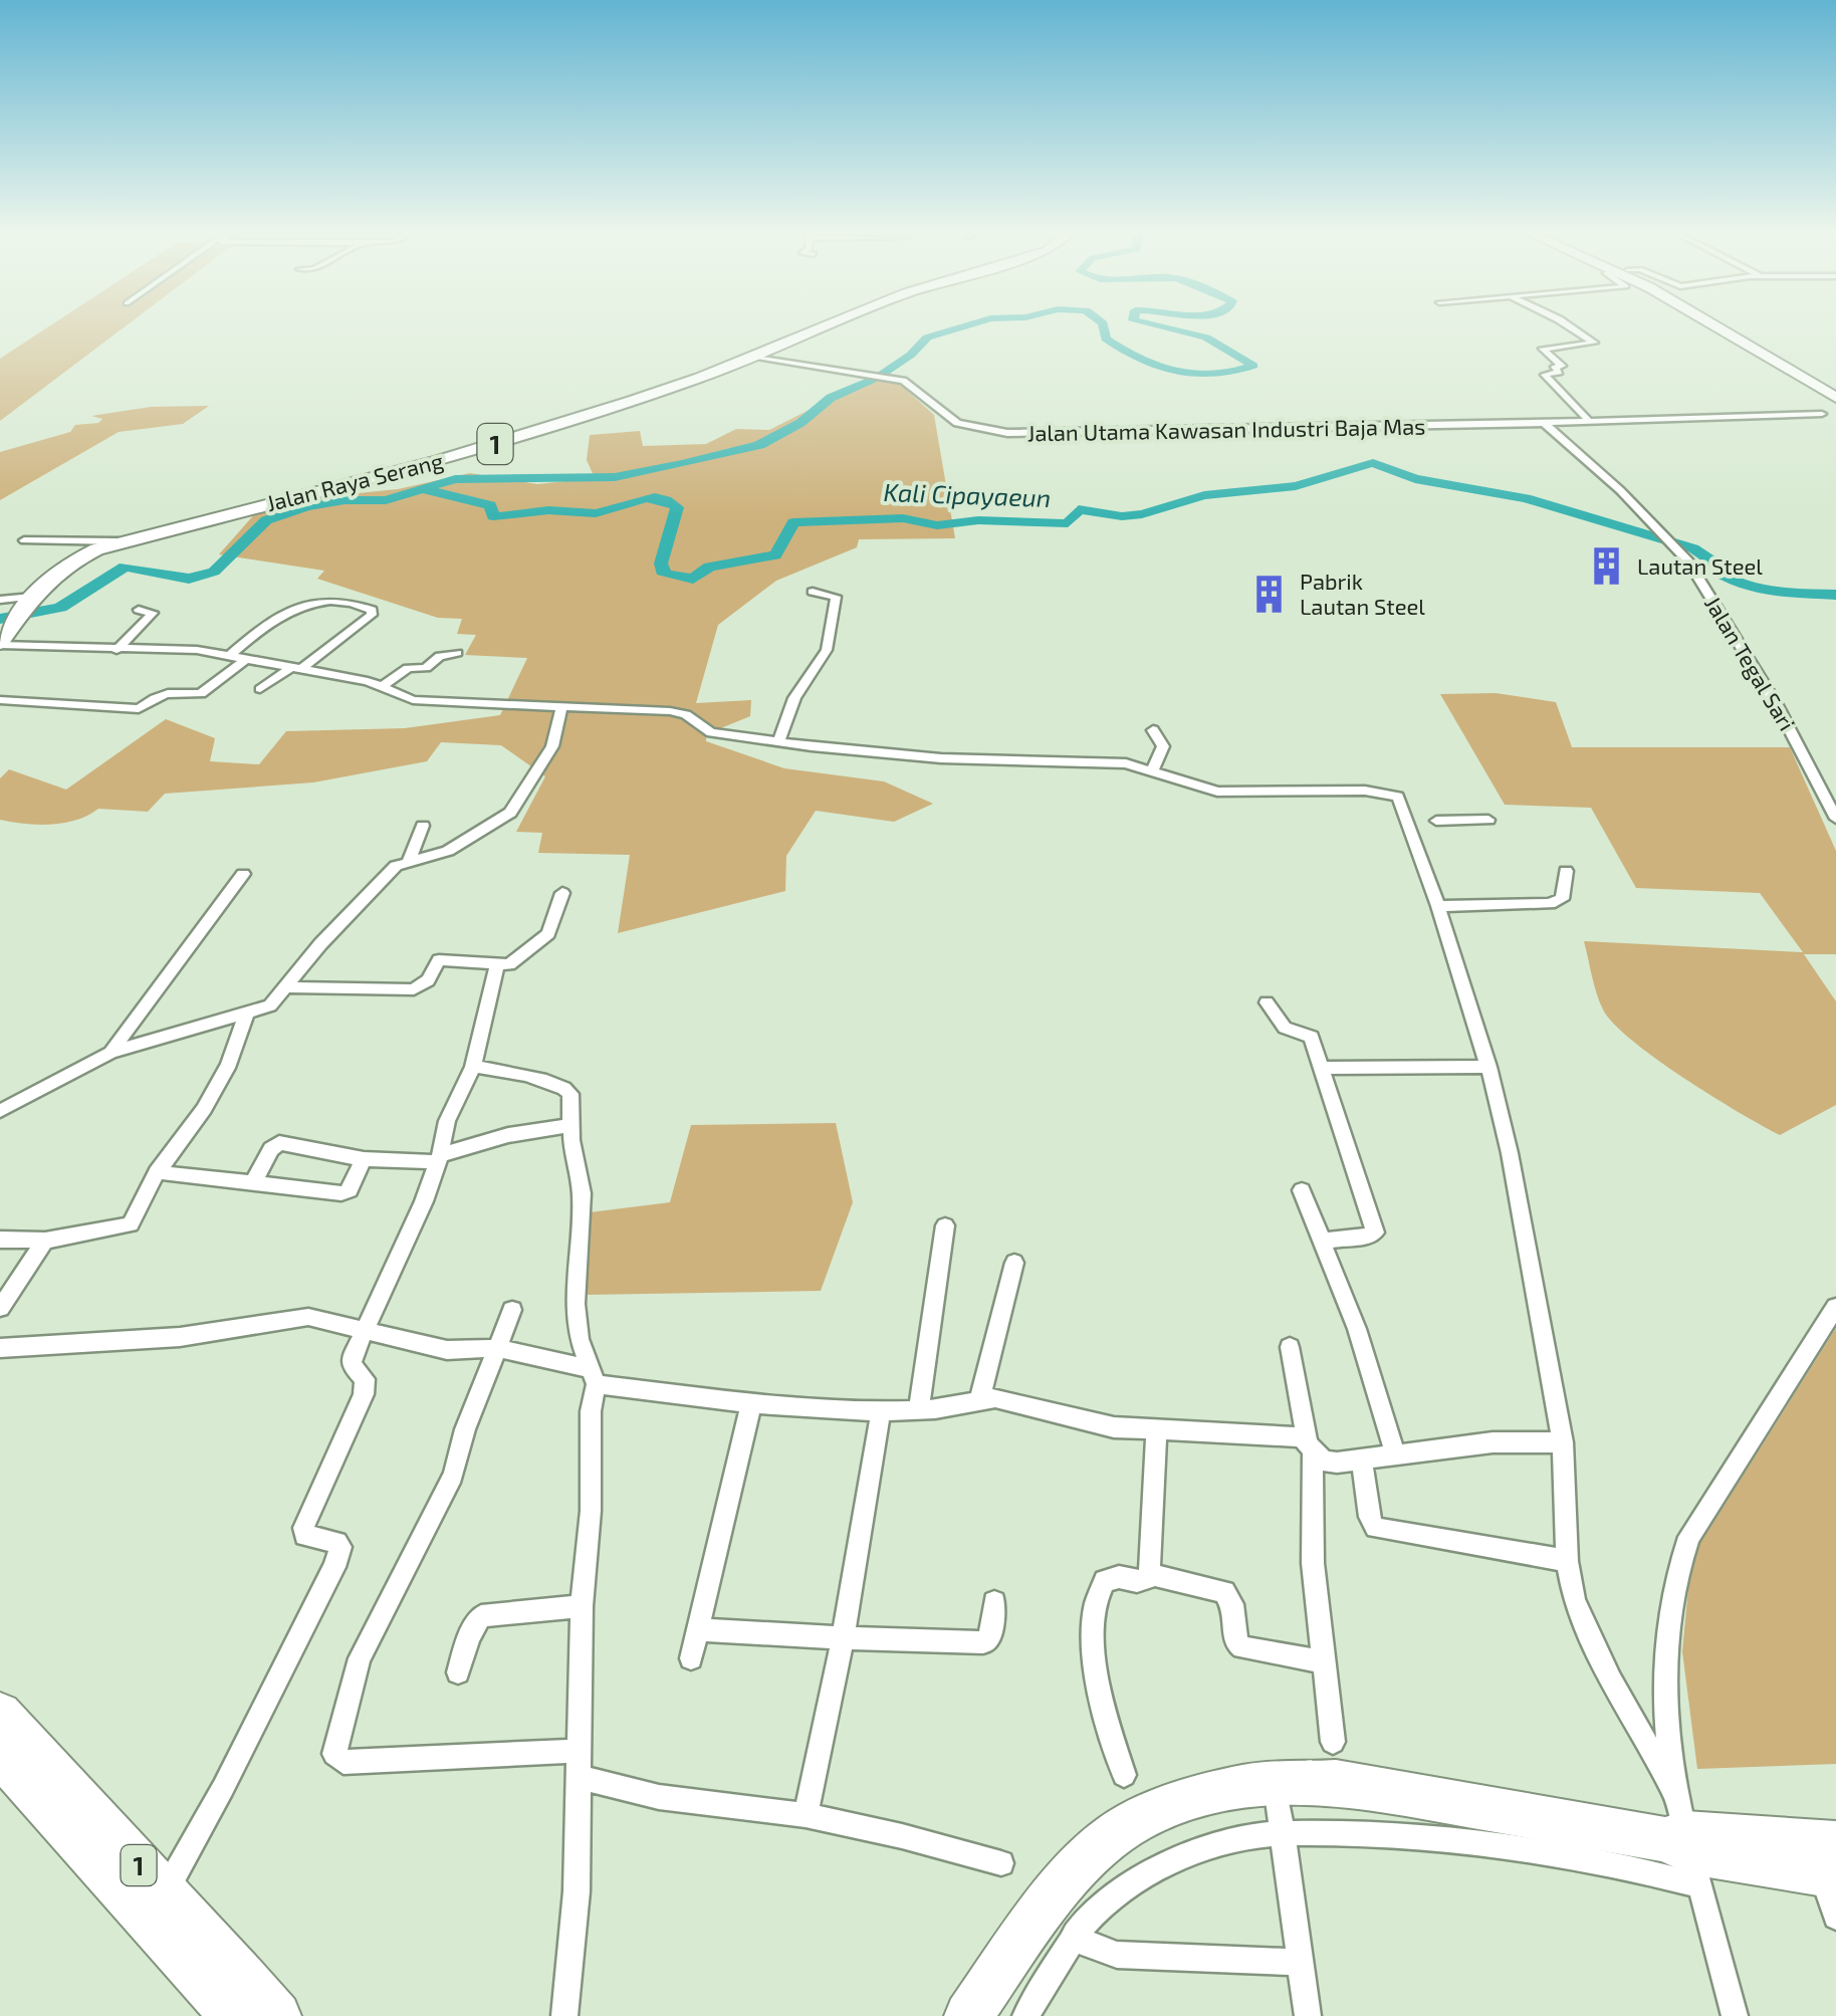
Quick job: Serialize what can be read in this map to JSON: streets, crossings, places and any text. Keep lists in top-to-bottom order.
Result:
{
  "streets": {
    "highway": ["1", "Jalan Raya Serang"],
    "street": ["Jalan Utama Kawasan Industri Baja Mas", "Jalan Tegal Sari"]
  },
  "crossings": [
    ["Jalan Utama Kawasan Industri Baja Mas", "Jalan Raya Serang"],
    ["Jalan Utama Kawasan Industri Baja Mas", "Jalan Tegal Sari"]
  ],
  "water": ["Kali Cipayaeun"],
  "places": {
    "building": ["Lautan Steel", "Pabrik Lautan Steel"]
  }
}
